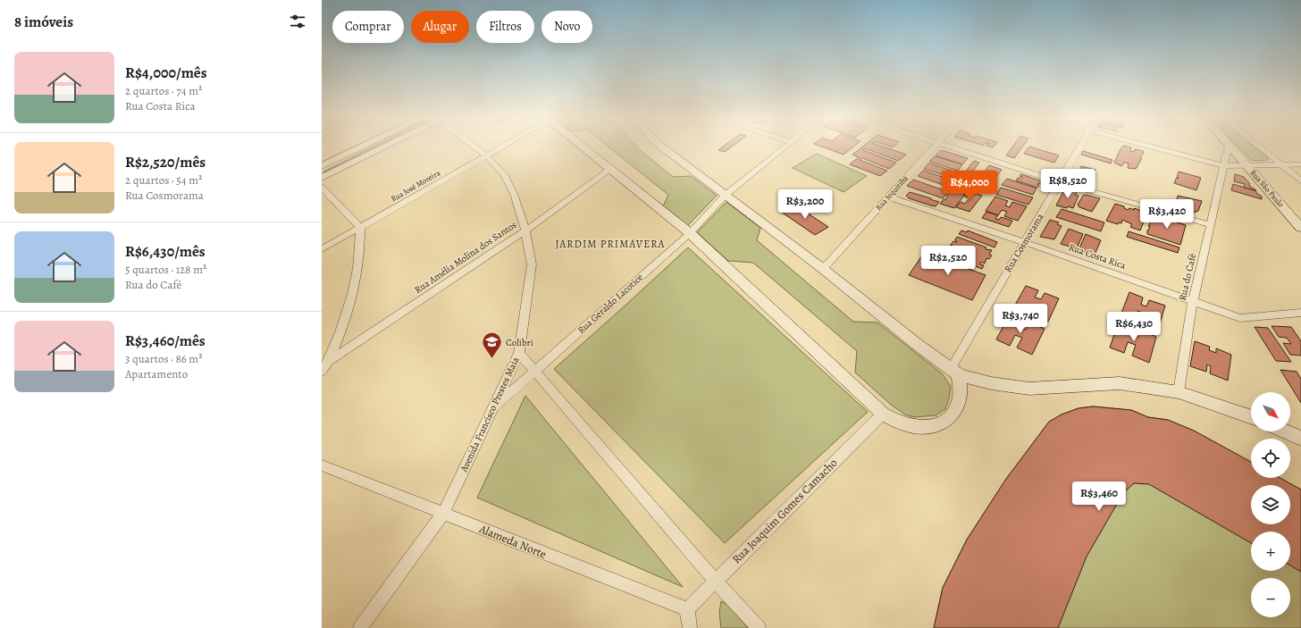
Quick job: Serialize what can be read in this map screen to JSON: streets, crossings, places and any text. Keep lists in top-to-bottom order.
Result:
{
  "streets": {
    "main road": ["Rua São Paulo"],
    "street": [
      "Rua José Moreira",
      "Rua Jequitibá",
      "Rua Cosmorama",
      "Rua Costa Rica",
      "Rua Amélia Molina dos Santos",
      "Rua do Café",
      "Rua Geraldo Lacotice",
      "Avenida Francisco Prestes Maia",
      "Rua Joaquim Gomes Camacho",
      "Alameda Norte"
    ]
  },
  "crossings": [
    ["Rua José Moreira", "Avenida Francisco Prestes Maia"],
    ["Rua Jequitibá", "Rua Costa Rica"],
    ["Rua Cosmorama", "Rua Costa Rica"],
    ["Rua Costa Rica", "Rua do Café"],
    ["Rua Amélia Molina dos Santos", "Avenida Francisco Prestes Maia"],
    ["Rua Geraldo Lacotice", "Avenida Francisco Prestes Maia"],
    ["Avenida Francisco Prestes Maia", "Alameda Norte"],
    ["Rua Joaquim Gomes Camacho", "Alameda Norte"]
  ],
  "districts": ["JARDIM PRIMAVERA"],
  "places": {
    "school or university": ["Colibri"]
  },
  "north": "bottom right",
  "page": {
    "heading": "8 imóveis",
    "chip": [
      "Comprar",
      "Alugar",
      "Filtros",
      "Novo"
    ],
    "list": [
      {
        "name": "R$4,000/mês",
        "note": "2 quartos · 74 m² · Rua Costa Rica"
      },
      {
        "name": "R$2,520/mês",
        "note": "2 quartos · 54 m² · Rua Cosmorama"
      },
      {
        "name": "R$6,430/mês",
        "note": "5 quartos · 128 m² · Rua do Café"
      },
      {
        "name": "R$3,460/mês",
        "note": "3 quartos · 86 m² · Apartamento"
      }
    ],
    "price": [
      "R$8,520",
      "R$4,000",
      "R$3,200",
      "R$3,420",
      "R$2,520",
      "R$3,740",
      "R$6,430",
      "R$3,460"
    ],
    "map_buttons": ["+", "−"]
  }
}
